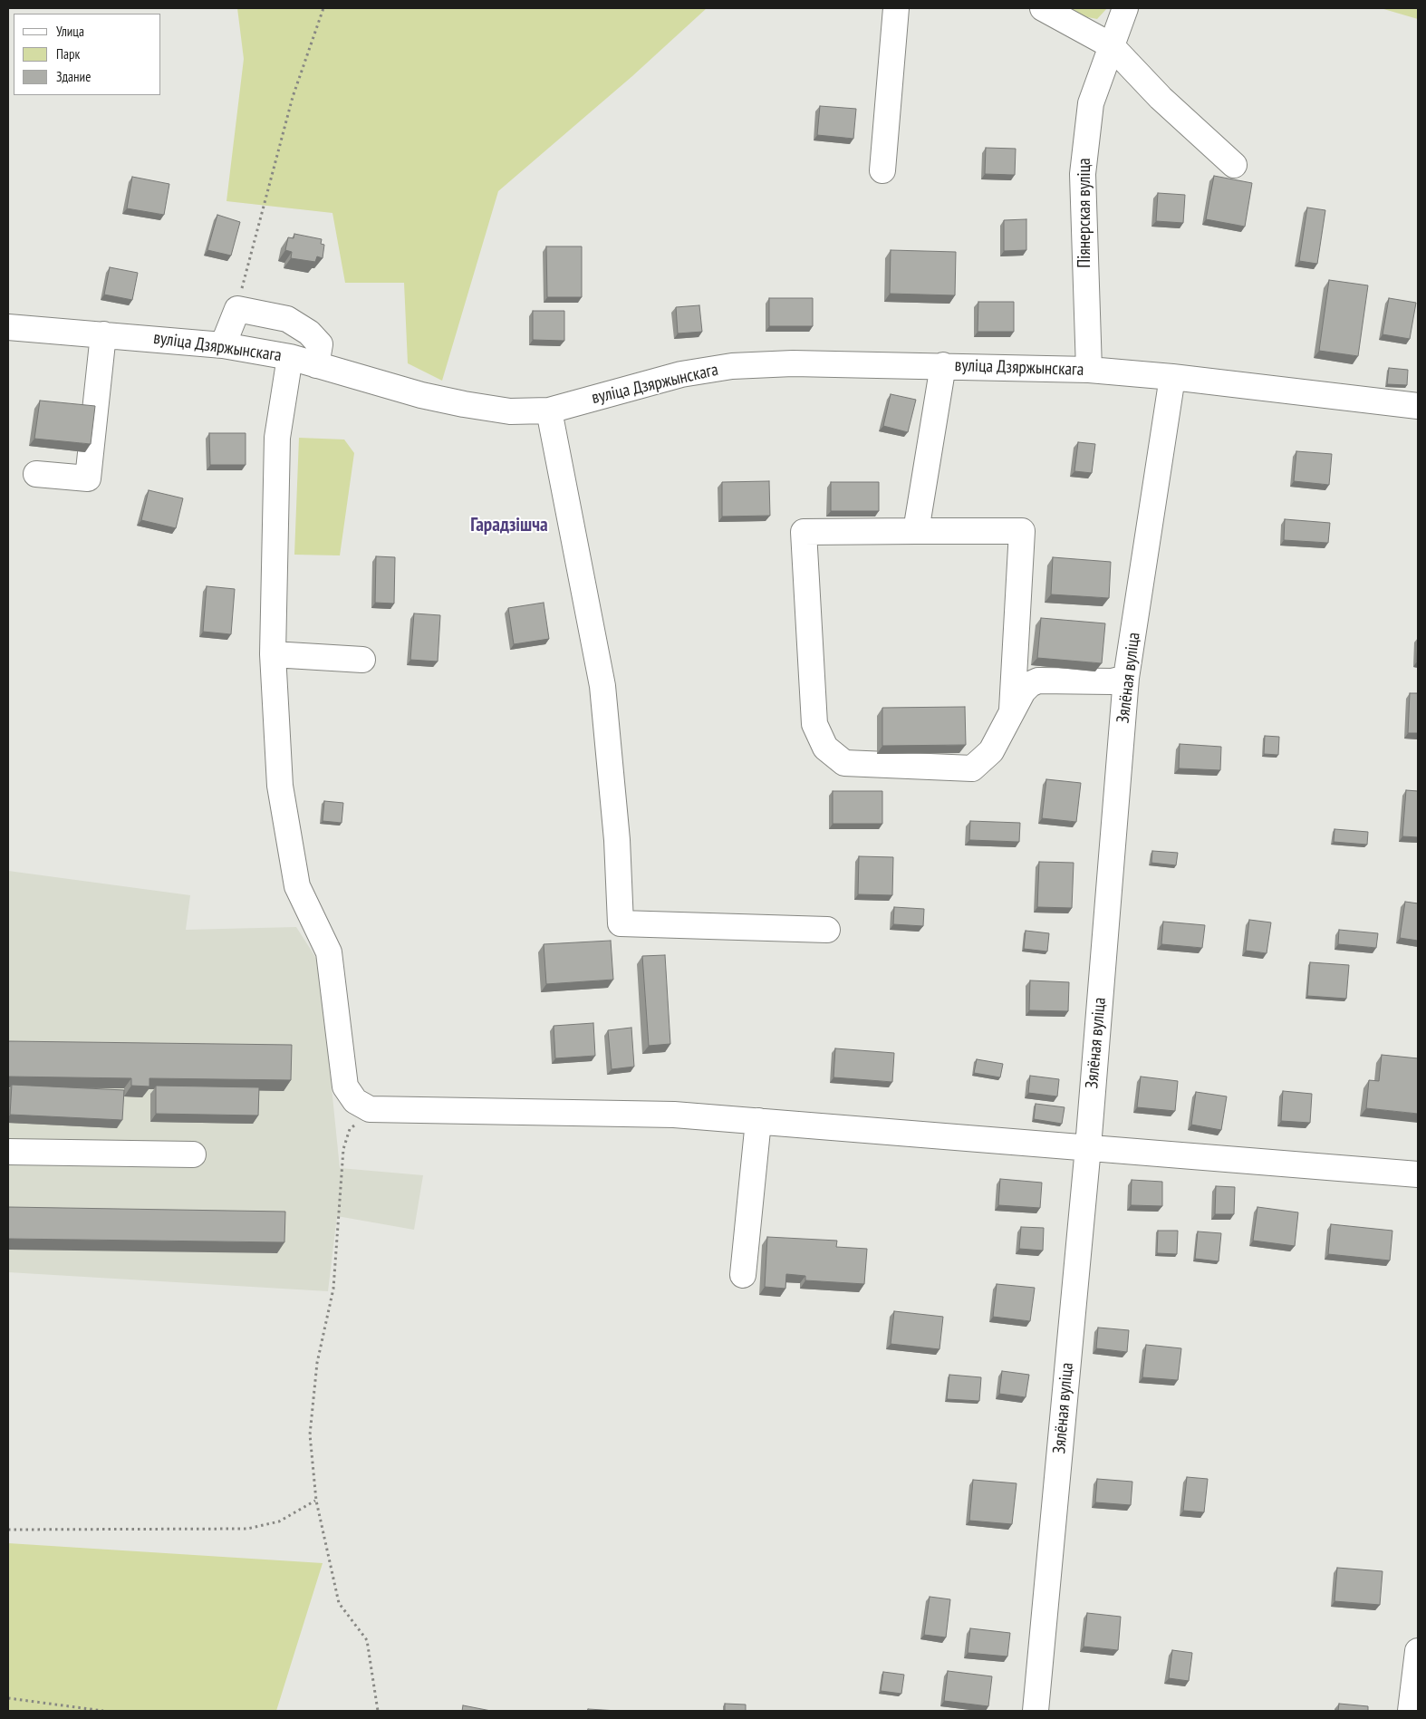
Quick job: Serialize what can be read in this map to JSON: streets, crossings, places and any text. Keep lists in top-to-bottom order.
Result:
{
  "streets": {
    "street": ["Піянерская вуліца", "вуліца Дзяржынскага", "Зялёная вуліца"]
  },
  "crossings": [
    ["Піянерская вуліца", "вуліца Дзяржынскага"],
    ["вуліца Дзяржынскага", "Зялёная вуліца"]
  ],
  "districts": ["Гарадзішча"],
  "legend": ["Улица", "Парк", "Здание"]
}
